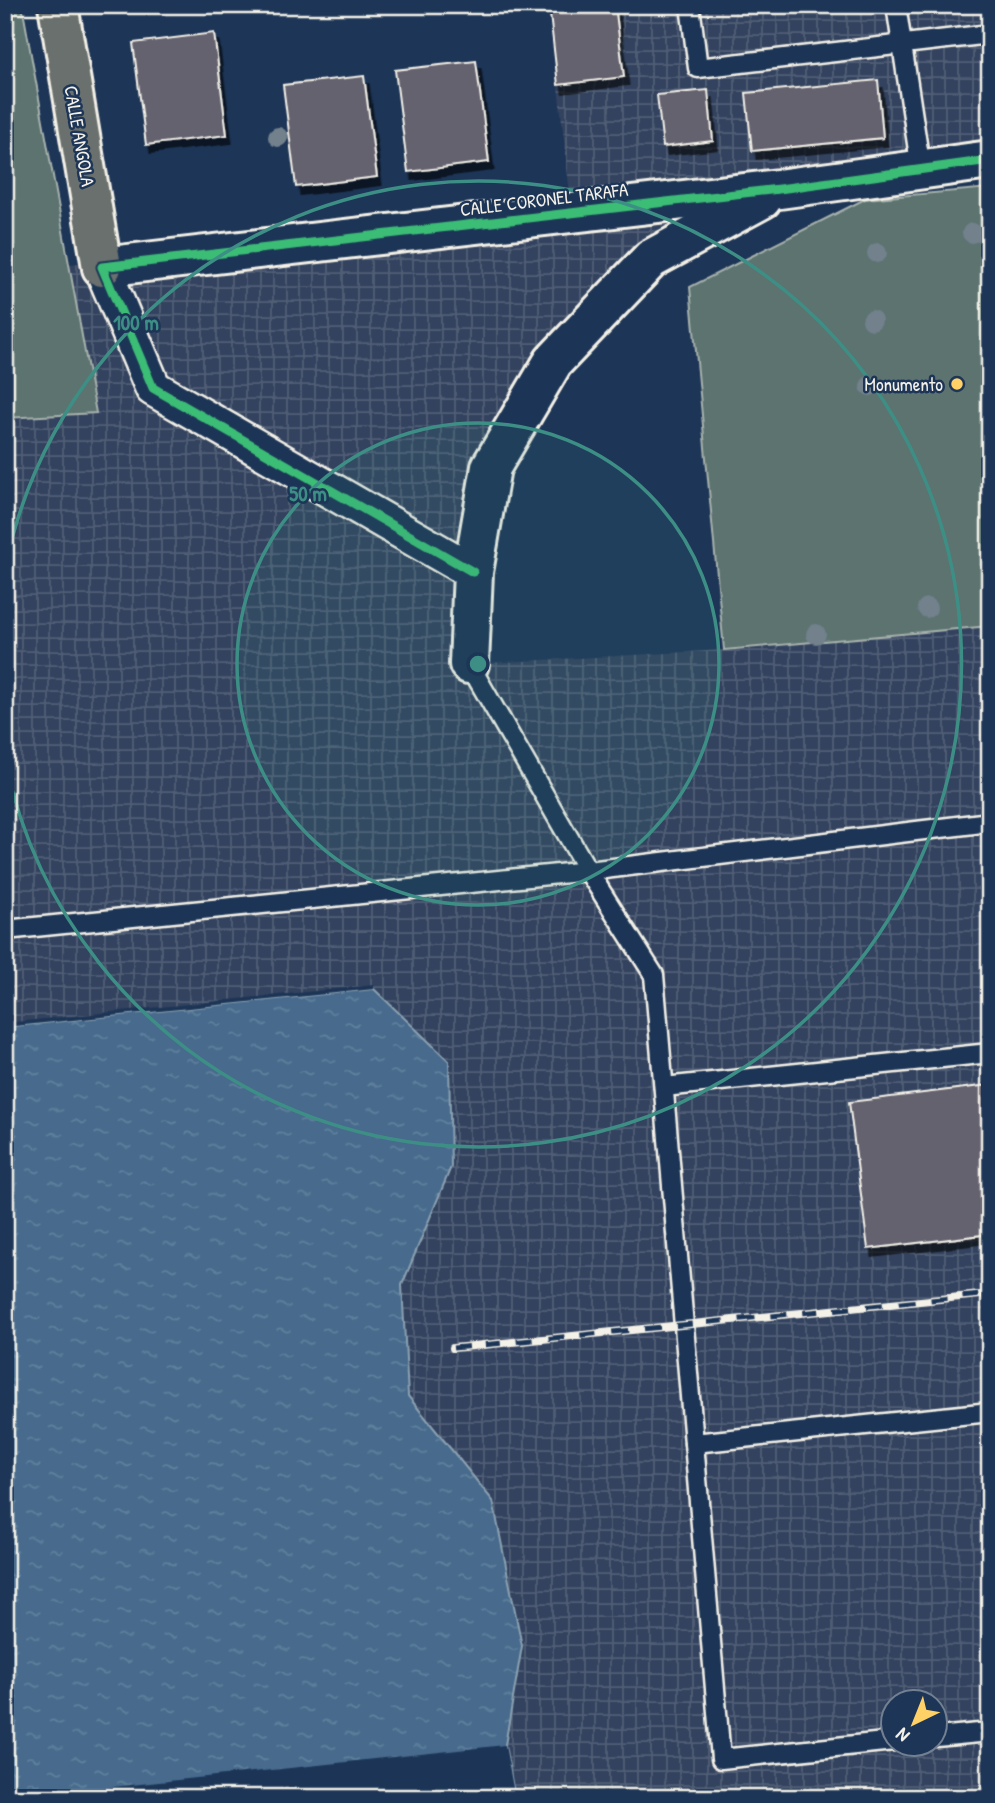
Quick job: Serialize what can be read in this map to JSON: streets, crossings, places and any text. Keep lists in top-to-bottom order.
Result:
{
  "streets": {
    "main road": ["CALLE ANGOLA"],
    "street": ["CALLE CORONEL TARAFA"]
  },
  "crossings": [
    ["CALLE ANGOLA", "CALLE CORONEL TARAFA"]
  ],
  "places": ["Monumento"],
  "north": "bottom left",
  "rings": ["100 m", "50 m"]
}
